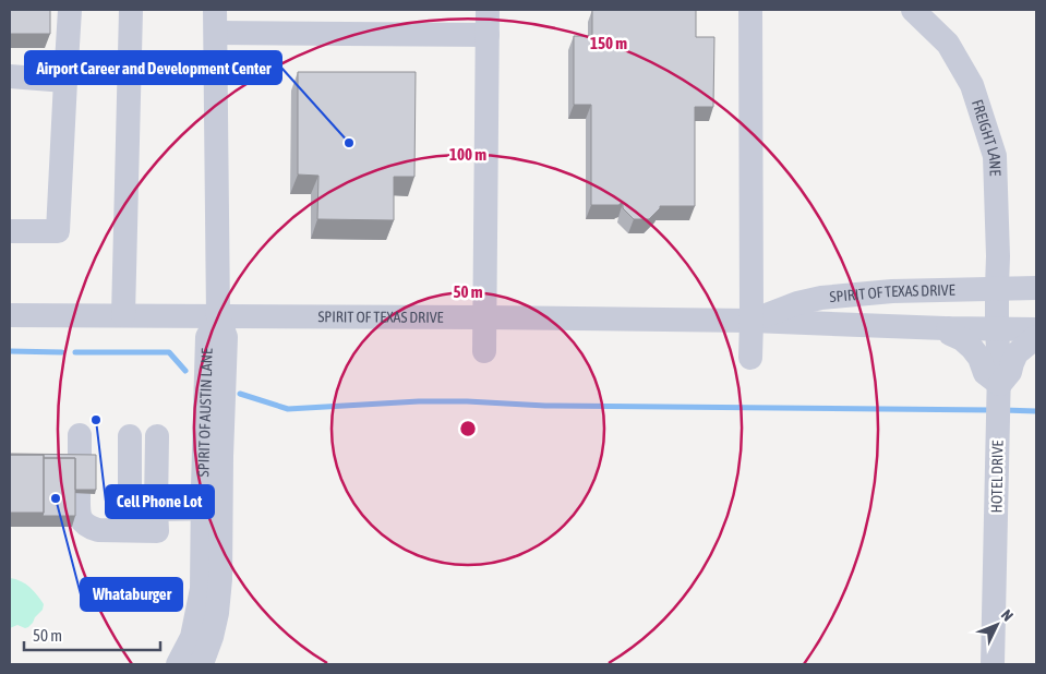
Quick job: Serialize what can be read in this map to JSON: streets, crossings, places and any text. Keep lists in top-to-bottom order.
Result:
{
  "streets": {
    "street": [
      "FREIGHT LANE",
      "SPIRIT OF TEXAS DRIVE",
      "SPIRIT OF AUSTIN LANE",
      "HOTEL DRIVE"
    ]
  },
  "crossings": [
    ["FREIGHT LANE", "SPIRIT OF TEXAS DRIVE"],
    ["FREIGHT LANE", "HOTEL DRIVE"],
    ["SPIRIT OF TEXAS DRIVE", "SPIRIT OF AUSTIN LANE"],
    ["SPIRIT OF TEXAS DRIVE", "HOTEL DRIVE"]
  ],
  "places": ["Airport Career and Development Center", "Cell Phone Lot", "Whataburger"],
  "scale_bar": "50 m",
  "north": "top right",
  "rings": ["150 m", "100 m", "50 m"]
}
